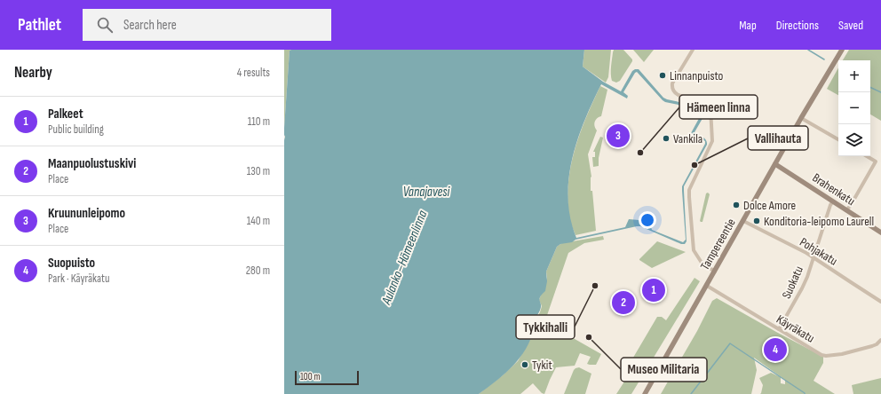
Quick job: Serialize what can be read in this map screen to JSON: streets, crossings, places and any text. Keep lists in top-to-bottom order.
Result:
{
  "streets": {
    "main road": ["Brahenkatu", "Tampereentie"],
    "street": ["Pohjakatu", "Suokatu", "Käyräkatu"]
  },
  "crossings": [
    ["Brahenkatu", "Tampereentie"],
    ["Brahenkatu", "Suokatu"],
    ["Tampereentie", "Pohjakatu"],
    ["Tampereentie", "Käyräkatu"],
    ["Pohjakatu", "Suokatu"],
    ["Suokatu", "Käyräkatu"]
  ],
  "water": ["Vanajavesi", "Aulanko–Hämeenlinna"],
  "places": [
    "Linnanpuisto",
    "Vankila",
    "Hämeen linna",
    "Vallihauta",
    "Dolce Amore",
    "Konditoria-leipomo Laurell",
    "Tykkihalli",
    "Museo Militaria",
    "Tykit"
  ],
  "scale_bar": "100 m",
  "page": {
    "header": "Pathlet",
    "search": "Search here",
    "nav": ["Map", "Directions", "Saved"],
    "heading": ["Nearby", "4 results"],
    "map_buttons": ["+", "−"],
    "list": [
      {
        "mark": "1",
        "name": "Palkeet",
        "note": "Public building",
        "value": "110 m"
      },
      {
        "mark": "2",
        "name": "Maanpuolustuskivi",
        "note": "Place",
        "value": "130 m"
      },
      {
        "mark": "3",
        "name": "Kruununleipomo",
        "note": "Place",
        "value": "140 m"
      },
      {
        "mark": "4",
        "name": "Suopuisto",
        "note": "Park · Käyräkatu",
        "value": "280 m"
      }
    ],
    "pins": [
      "3",
      "1",
      "2",
      "4"
    ],
    "scale": "100 m"
  }
}
